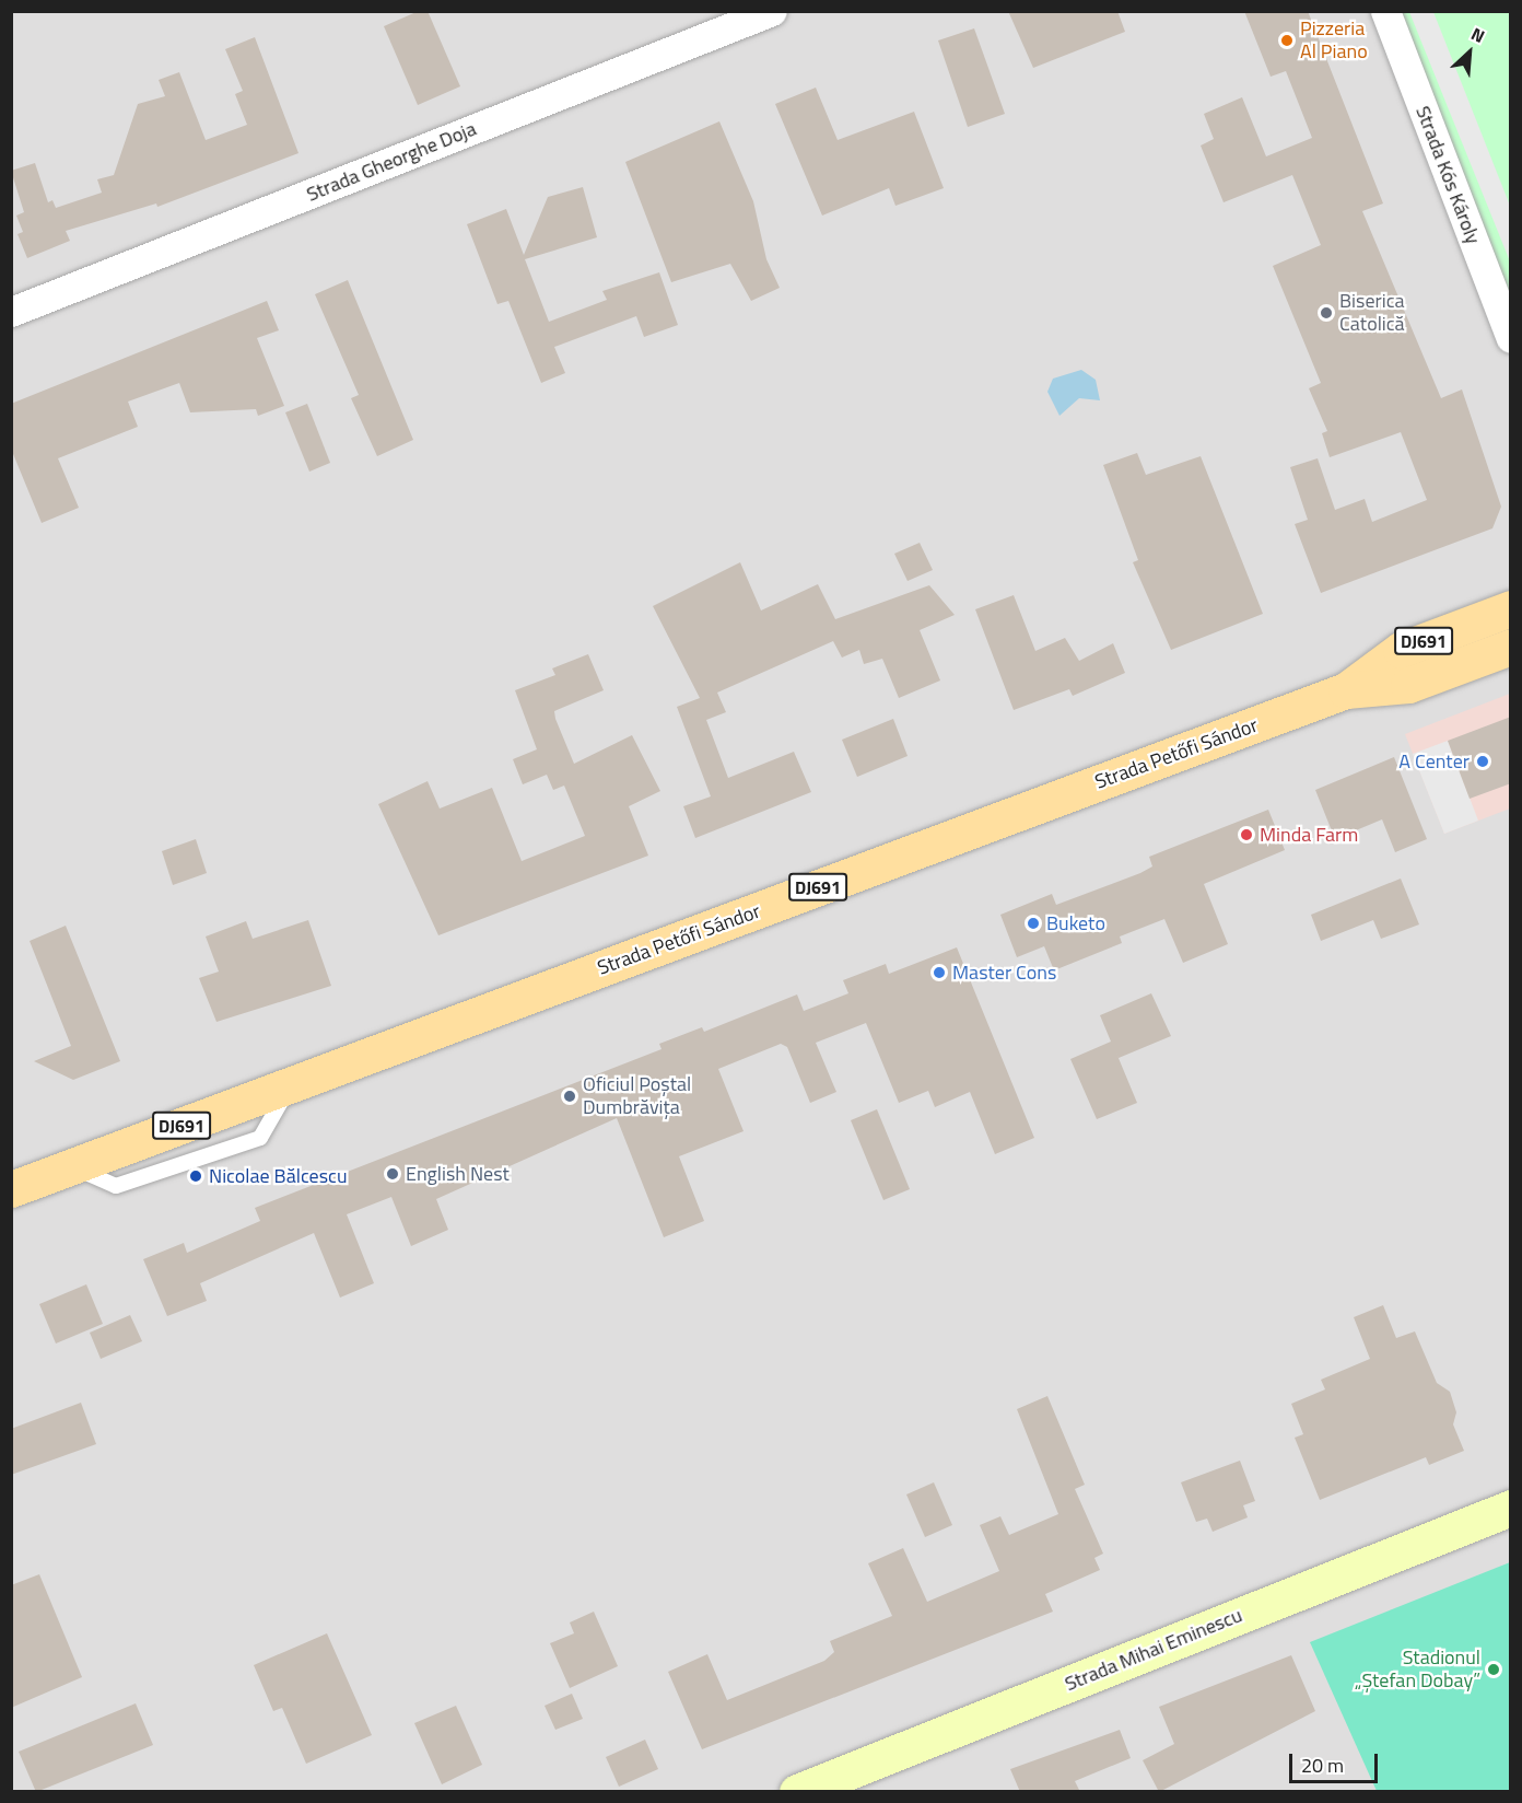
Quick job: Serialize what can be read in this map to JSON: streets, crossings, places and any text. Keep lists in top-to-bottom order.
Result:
{
  "streets": {
    "main road": ["DJ691", "Strada Petőfi Sándor"],
    "street": ["Strada Gheorghe Doja", "Strada Kós Károly", "Strada Mihai Eminescu"]
  },
  "places": [
    "Pizzeria Al Piano",
    "Biserica Catolică",
    "A Center",
    "Minda Farm",
    "Buketo",
    "Master Cons",
    "Oficiul Poștal Dumbrăvița",
    "English Nest",
    "Nicolae Bălcescu",
    "Stadionul „Ștefan Dobay”"
  ],
  "scale_bar": "20 m",
  "north": "top right"
}
